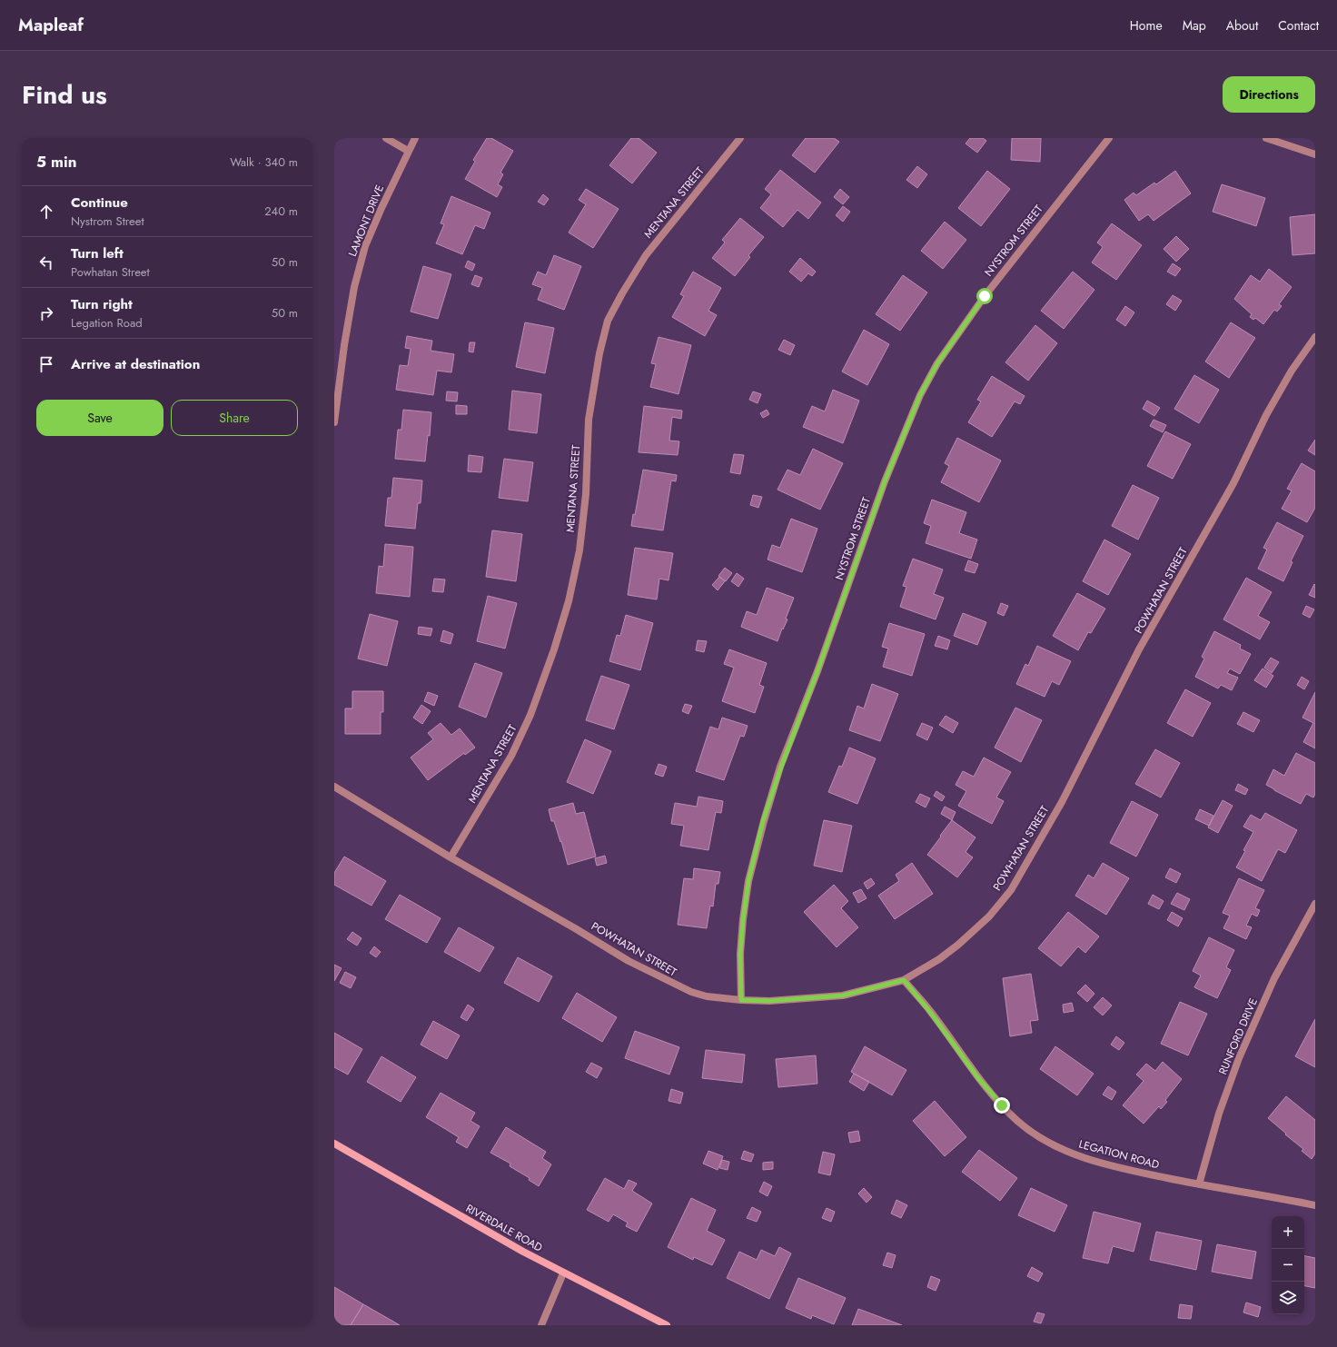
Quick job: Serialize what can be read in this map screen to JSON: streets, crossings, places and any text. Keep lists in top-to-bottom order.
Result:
{
  "streets": {
    "main road": ["RIVERDALE ROAD"],
    "street": [
      "MENTANA STREET",
      "LAMONT DRIVE",
      "NYSTROM STREET",
      "POWHATAN STREET",
      "RUNFORD DRIVE",
      "LEGATION ROAD"
    ]
  },
  "crossings": [
    ["MENTANA STREET", "POWHATAN STREET"],
    ["NYSTROM STREET", "POWHATAN STREET"],
    ["POWHATAN STREET", "LEGATION ROAD"],
    ["RUNFORD DRIVE", "LEGATION ROAD"]
  ],
  "page": {
    "header": "Mapleaf",
    "nav": [
      "Home",
      "Map",
      "About",
      "Contact"
    ],
    "title": "Find us",
    "buttons": [
      "Directions",
      ["Save", "Share"]
    ],
    "heading": ["5 min", "Walk · 340 m"],
    "list": [
      ["Continue", "Nystrom Street", "240 m"],
      ["Turn left", "Powhatan Street", "50 m"],
      ["Turn right", "Legation Road", "50 m"],
      "Arrive at destination"
    ],
    "map_buttons": ["+", "−"]
  }
}
